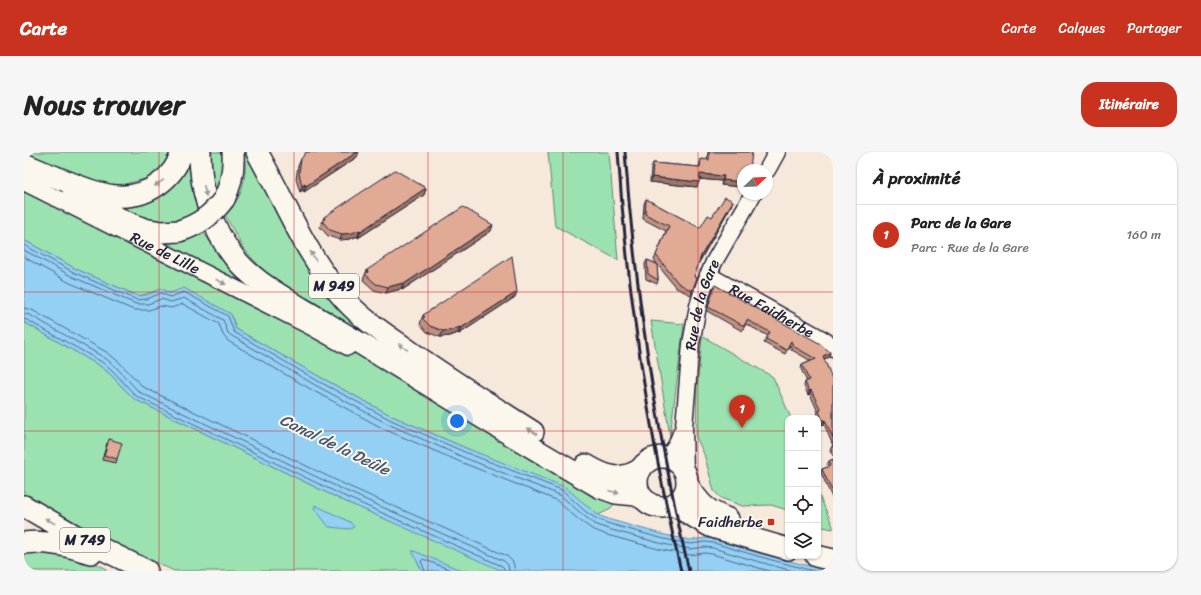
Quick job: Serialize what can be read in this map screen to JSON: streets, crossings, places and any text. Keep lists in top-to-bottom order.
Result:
{
  "streets": {
    "main road": ["M 949", "M 749"],
    "street": ["Rue de Lille", "Rue de la Gare", "Rue Faidherbe"]
  },
  "crossings": [
    ["M 949", "Rue de la Gare"],
    ["Rue de la Gare", "Rue Faidherbe"]
  ],
  "one_way": ["Rue de Lille"],
  "water": ["Canal de la Deûle"],
  "places": {
    "transit": ["Faidherbe"]
  },
  "north": "top right",
  "page": {
    "header": "Carte",
    "nav": ["Carte", "Calques", "Partager"],
    "title": "Nous trouver",
    "buttons": "Itinéraire",
    "heading": "À proximité",
    "list": [
      {
        "mark": "1",
        "name": "Parc de la Gare",
        "note": "Parc · Rue de la Gare",
        "value": "160 m"
      }
    ],
    "pins": "1",
    "map_buttons": ["+", "−"]
  }
}
